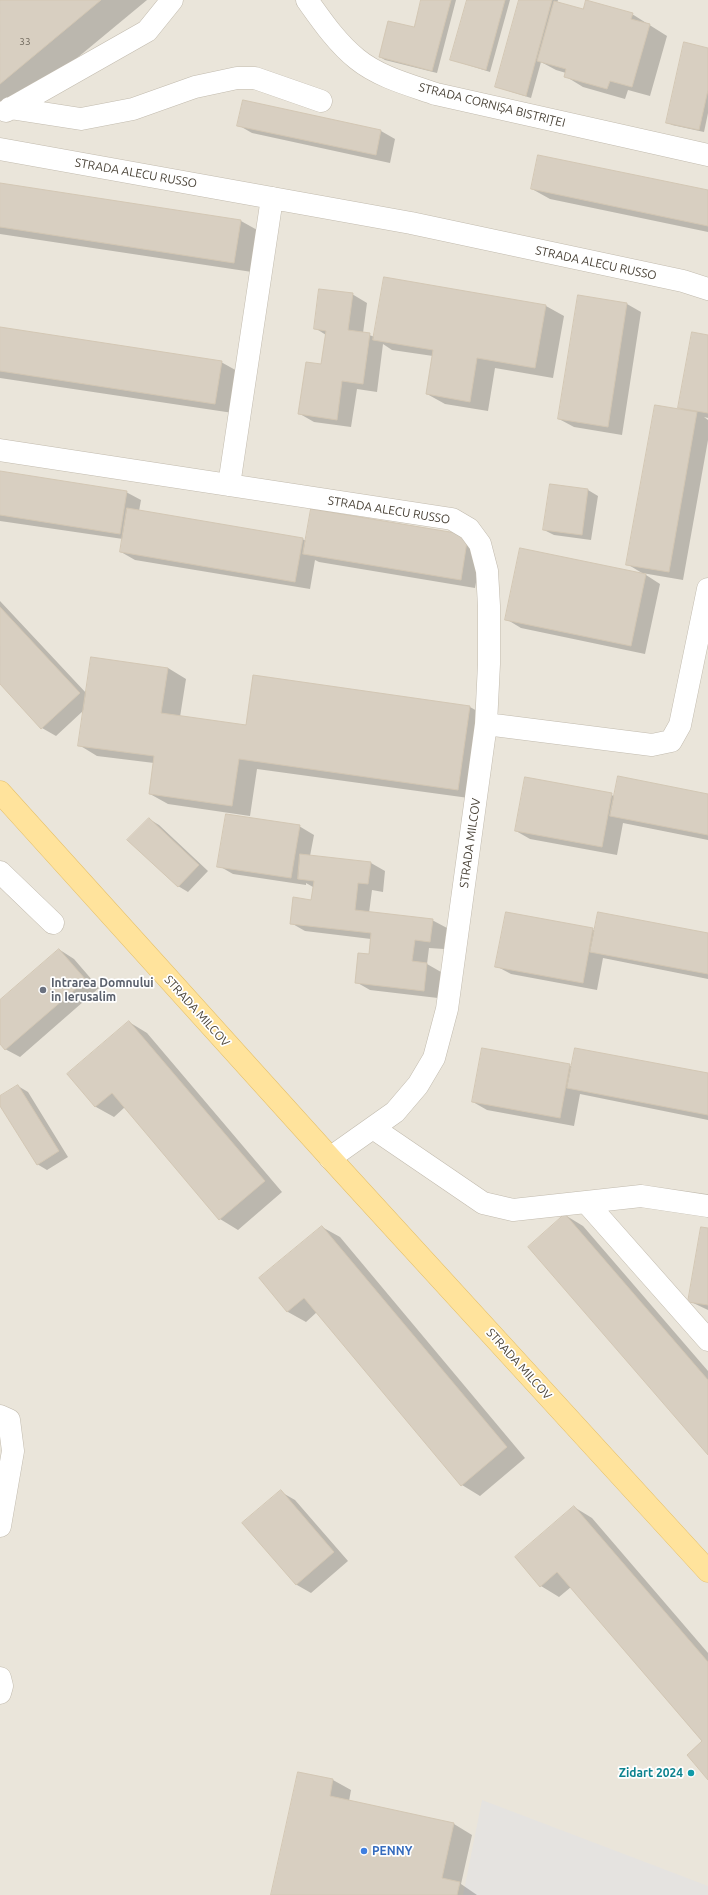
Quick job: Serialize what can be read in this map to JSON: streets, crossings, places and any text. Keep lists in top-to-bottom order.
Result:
{
  "streets": {
    "main road": ["STRADA MILCOV"],
    "street": ["STRADA CORNIȘA BISTRIȚEI", "STRADA ALECU RUSSO"]
  },
  "crossings": [
    ["STRADA ALECU RUSSO", "STRADA MILCOV"]
  ],
  "places": ["Intrarea Domnului in Ierusalim", "Zidart 2024", "PENNY"],
  "house_numbers": ["33"]
}
